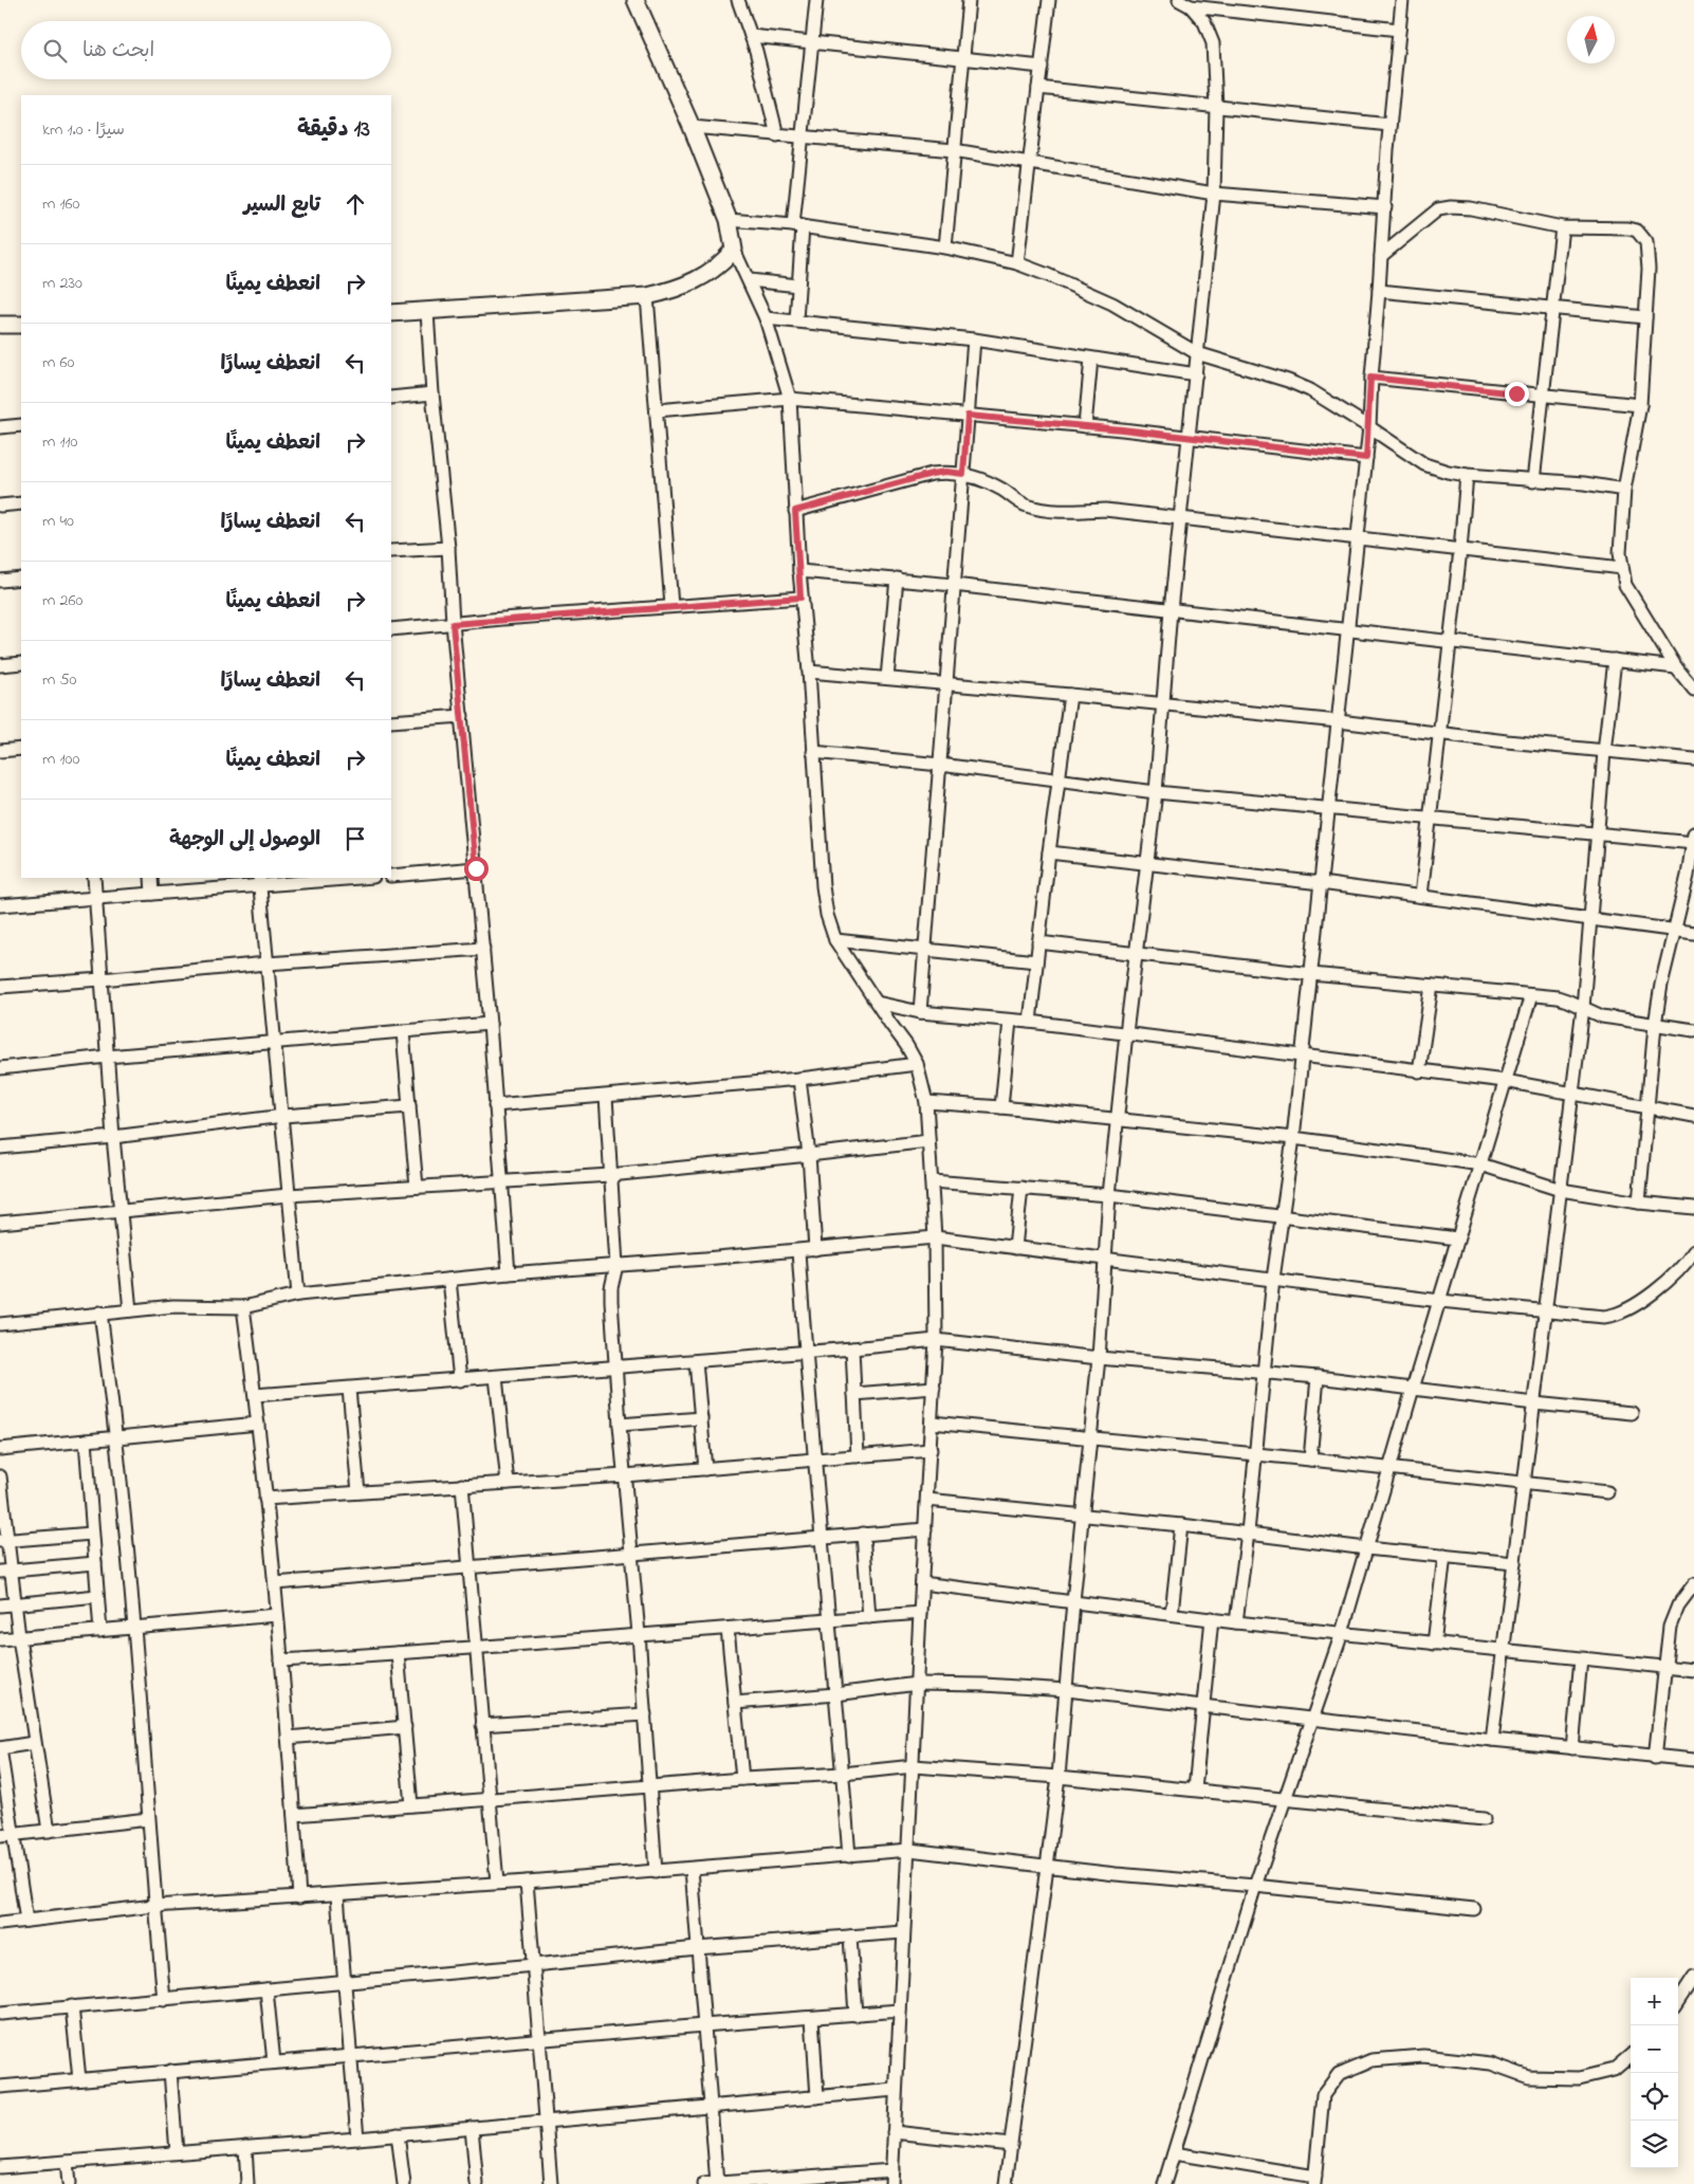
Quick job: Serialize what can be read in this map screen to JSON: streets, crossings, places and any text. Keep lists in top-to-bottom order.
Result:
{
  "north": "top",
  "page": {
    "search": "ابحث هنا",
    "heading": ["13 دقيقة", "سيرًا · 1.0 km"],
    "list": [
      ["تابع السير", "160 m"],
      ["انعطف يمينًا", "230 m"],
      ["انعطف يسارًا", "60 m"],
      ["انعطف يمينًا", "110 m"],
      ["انعطف يسارًا", "40 m"],
      ["انعطف يمينًا", "260 m"],
      ["انعطف يسارًا", "50 m"],
      ["انعطف يمينًا", "100 m"],
      "الوصول إلى الوجهة"
    ],
    "map_buttons": ["+", "−"]
  }
}
